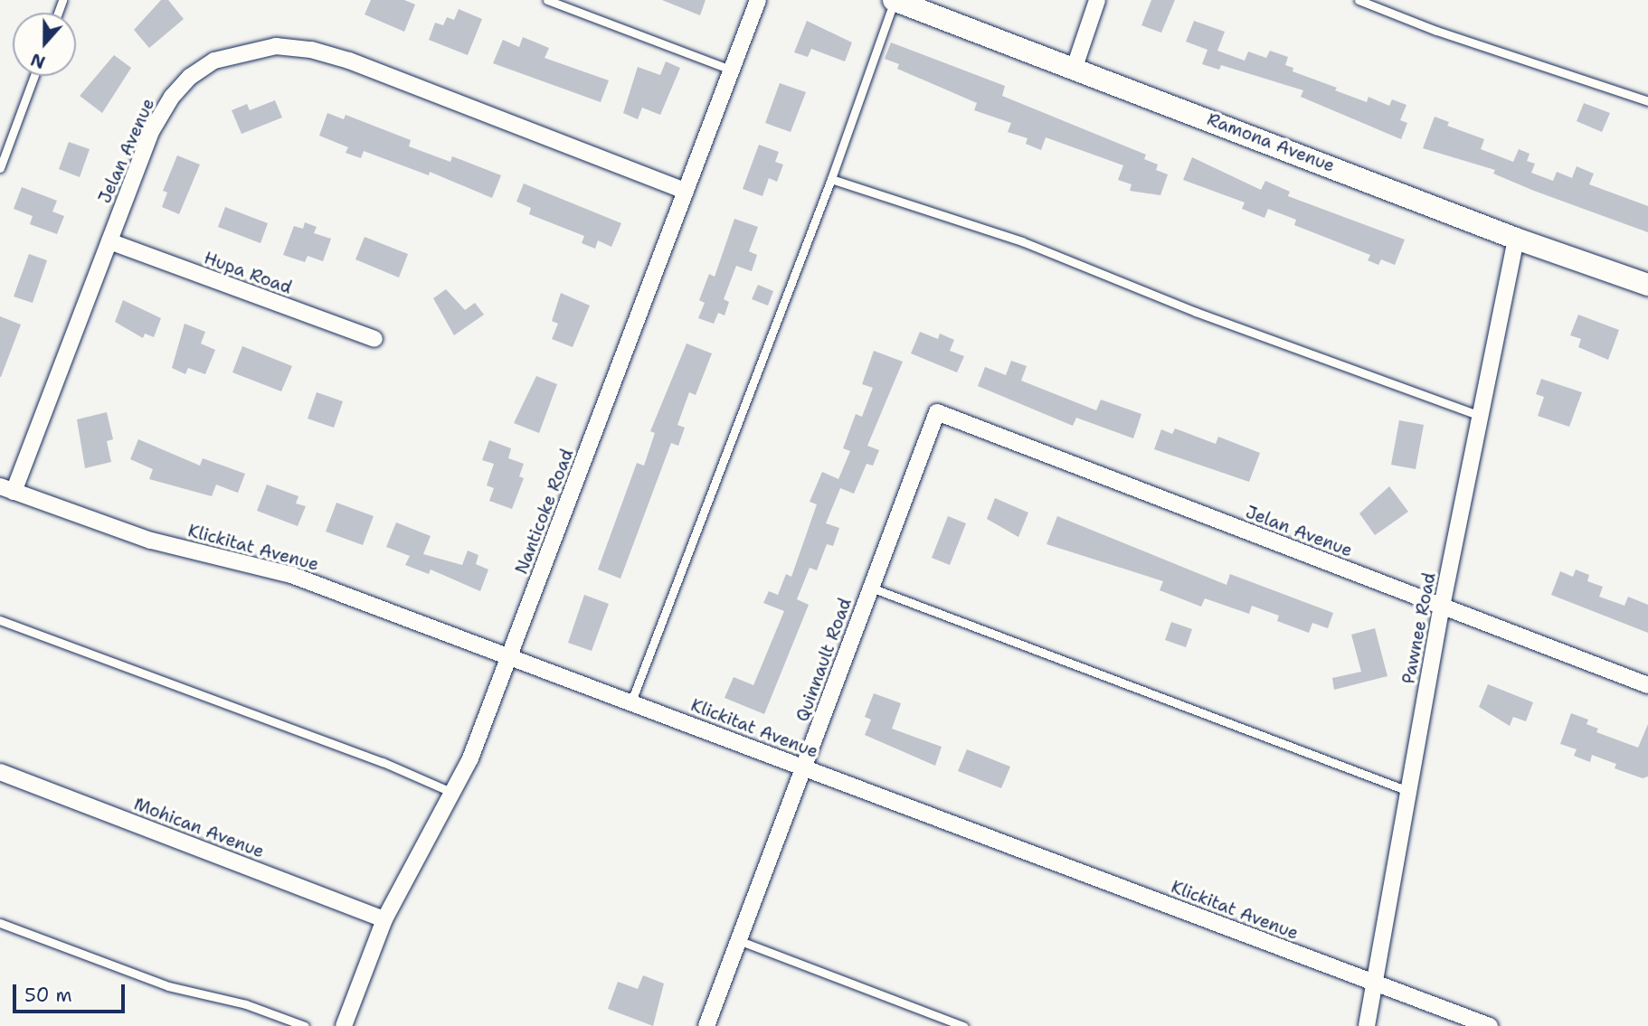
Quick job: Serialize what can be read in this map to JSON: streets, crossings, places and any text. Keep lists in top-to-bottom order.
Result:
{
  "streets": {
    "street": [
      "Ramona Avenue",
      "Jelan Avenue",
      "Hupa Road",
      "Nanticoke Road",
      "Klickitat Avenue",
      "Pawnee Road",
      "Quinnault Road",
      "Mohican Avenue"
    ]
  },
  "crossings": [
    ["Ramona Avenue", "Pawnee Road"],
    ["Jelan Avenue", "Hupa Road"],
    ["Jelan Avenue", "Nanticoke Road"],
    ["Jelan Avenue", "Klickitat Avenue"],
    ["Jelan Avenue", "Pawnee Road"],
    ["Jelan Avenue", "Quinnault Road"],
    ["Nanticoke Road", "Klickitat Avenue"],
    ["Nanticoke Road", "Mohican Avenue"],
    ["Klickitat Avenue", "Pawnee Road"],
    ["Klickitat Avenue", "Quinnault Road"]
  ],
  "scale_bar": "50 m",
  "north": "bottom"
}
